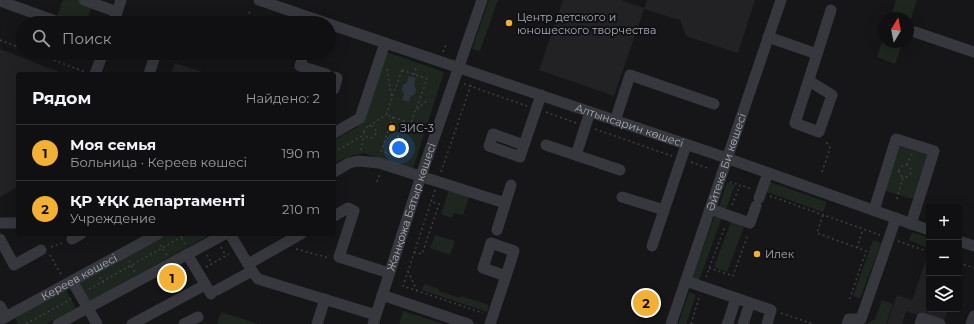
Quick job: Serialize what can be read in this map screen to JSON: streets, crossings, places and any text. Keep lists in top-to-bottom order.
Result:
{
  "streets": {
    "street": [
      "Алтынсарин көшесі",
      "Әйтеке Би көшесі",
      "Жанқожа Батыр көшесі",
      "Кереев көшесі"
    ]
  },
  "crossings": [
    ["Алтынсарин көшесі", "Әйтеке Би көшесі"],
    ["Алтынсарин көшесі", "Жанқожа Батыр көшесі"]
  ],
  "places": ["Центр детского и юношеского творчества", "ЗИС-3", "Илек"],
  "north": "top",
  "page": {
    "search": "Поиск",
    "heading": ["Рядом", "Найдено: 2"],
    "list": [
      {
        "mark": "1",
        "name": "Моя семья",
        "note": "Больница · Кереев көшесі",
        "value": "190 m"
      },
      {
        "mark": "2",
        "name": "ҚР ҰҚК департаменті",
        "note": "Учреждение",
        "value": "210 m"
      }
    ],
    "map_buttons": ["+", "−"],
    "pins": ["1", "2"]
  }
}
